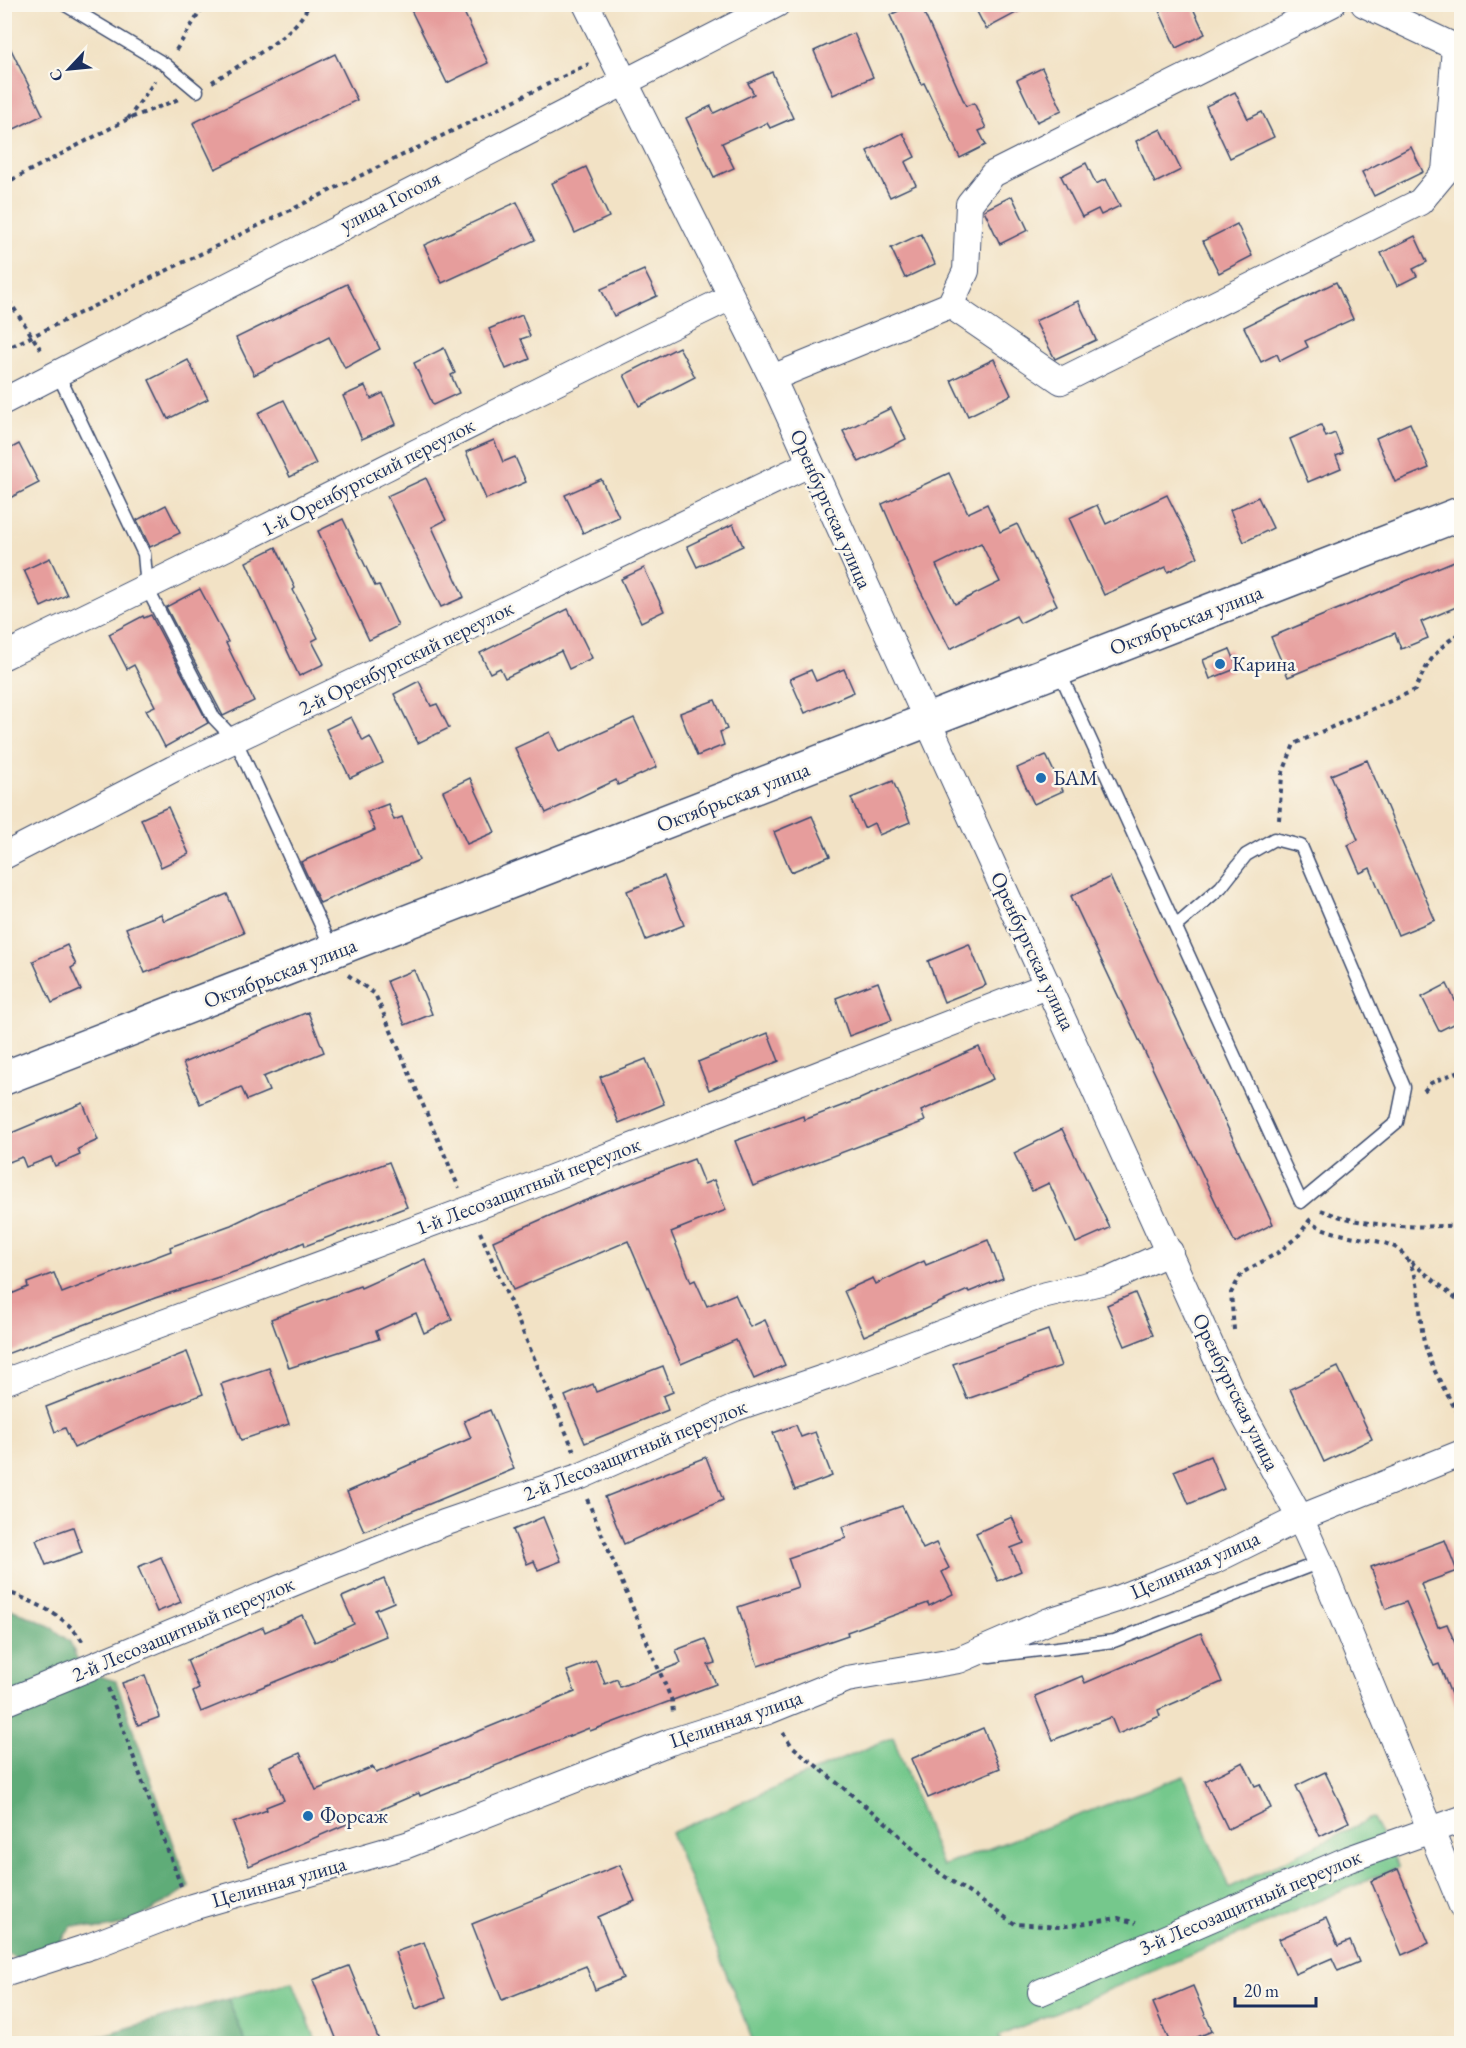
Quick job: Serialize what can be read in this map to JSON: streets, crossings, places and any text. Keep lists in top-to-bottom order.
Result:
{
  "streets": {
    "street": [
      "улица Гоголя",
      "1-й Оренбургский переулок",
      "Оренбургская улица",
      "Октябрьская улица",
      "2-й Оренбургский переулок",
      "1-й Лесозащитный переулок",
      "2-й Лесозащитный переулок",
      "Целинная улица",
      "3-й Лесозащитный переулок"
    ]
  },
  "crossings": [
    ["улица Гоголя", "Оренбургская улица"],
    ["1-й Оренбургский переулок", "Оренбургская улица"],
    ["Оренбургская улица", "Октябрьская улица"],
    ["Оренбургская улица", "2-й Оренбургский переулок"],
    ["Оренбургская улица", "1-й Лесозащитный переулок"],
    ["Оренбургская улица", "2-й Лесозащитный переулок"],
    ["Оренбургская улица", "Целинная улица"],
    ["Оренбургская улица", "3-й Лесозащитный переулок"]
  ],
  "places": ["Карина", "БАМ", "Форсаж"],
  "scale_bar": "20 m",
  "north": "bottom left"
}
